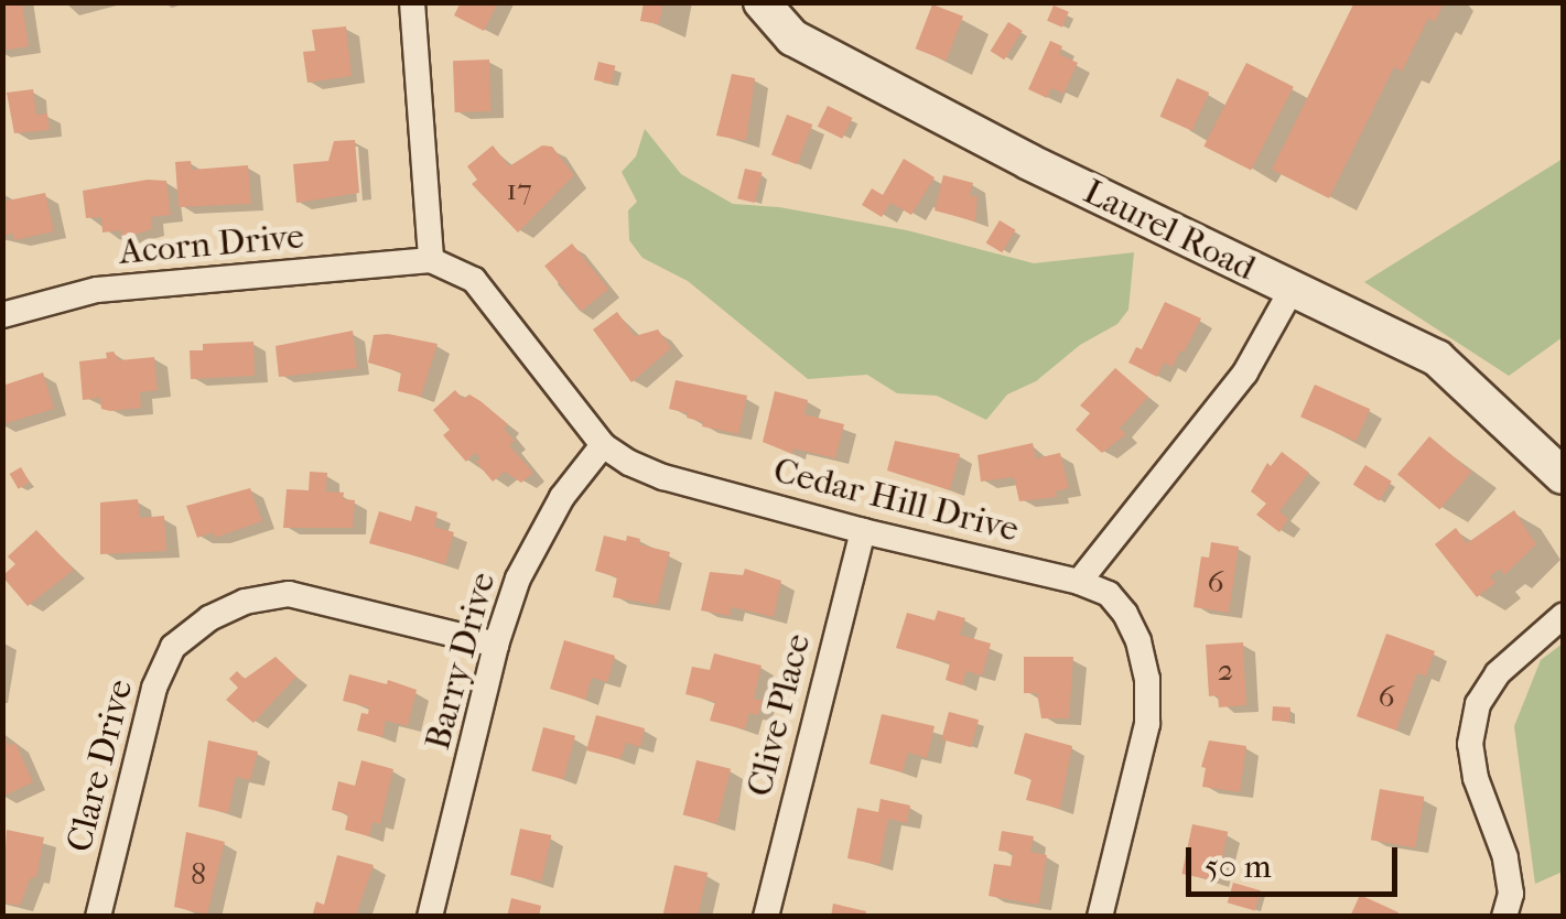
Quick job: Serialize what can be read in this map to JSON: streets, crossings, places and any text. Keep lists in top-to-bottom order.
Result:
{
  "streets": {
    "main road": ["Laurel Road"],
    "street": [
      "Acorn Drive",
      "Cedar Hill Drive",
      "Barry Drive",
      "Clive Place",
      "Clare Drive"
    ]
  },
  "crossings": [
    ["Acorn Drive", "Cedar Hill Drive"],
    ["Cedar Hill Drive", "Barry Drive"],
    ["Cedar Hill Drive", "Clive Place"],
    ["Barry Drive", "Clare Drive"]
  ],
  "house_numbers": [
    "17",
    "6",
    "2",
    "6",
    "8"
  ],
  "scale_bar": "50 m"
}
